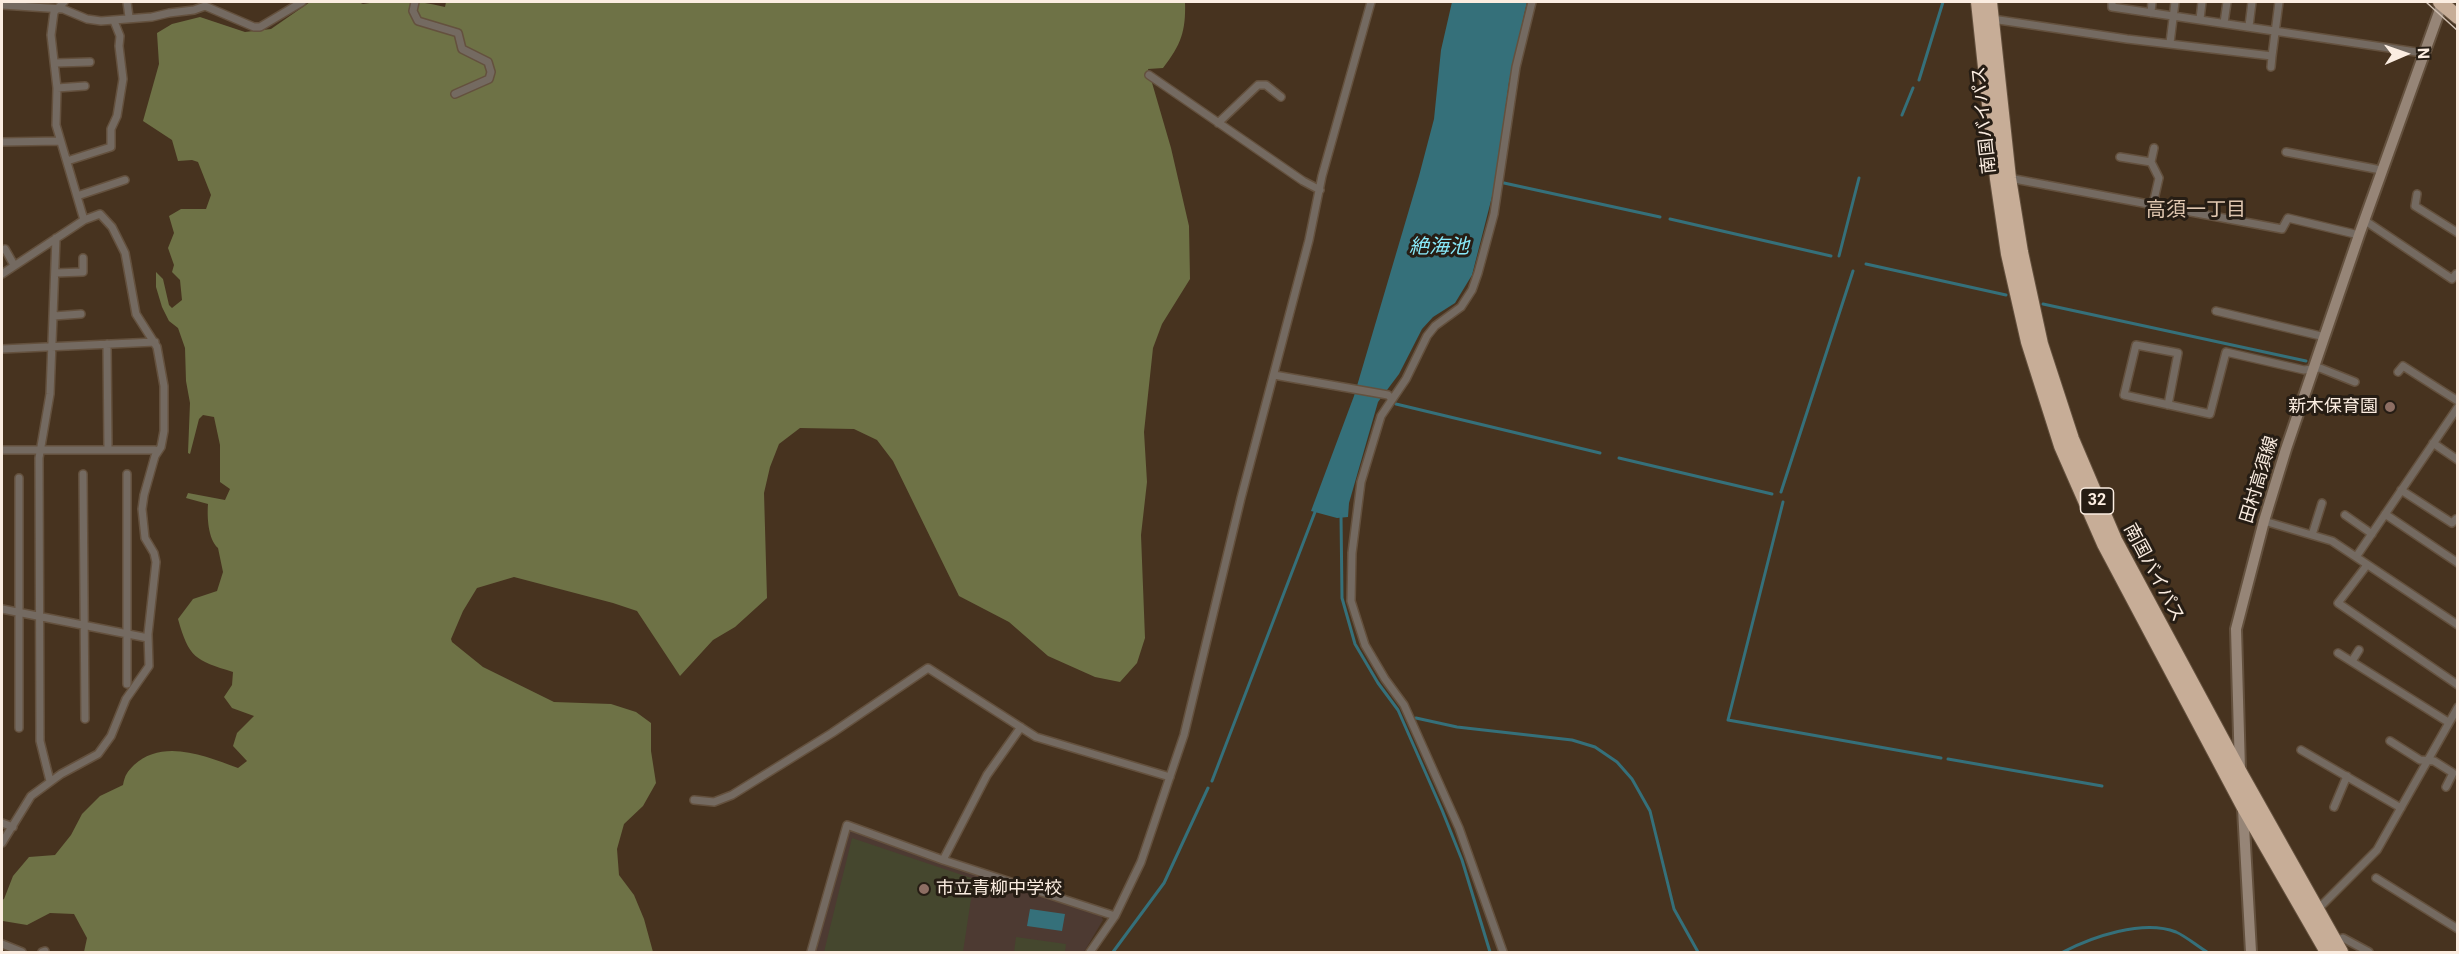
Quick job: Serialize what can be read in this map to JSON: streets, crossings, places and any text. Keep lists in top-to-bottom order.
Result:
{
  "streets": {
    "highway": ["南国バイパス", "32"],
    "main road": ["田村高須線"]
  },
  "crossings": [
    ["南国バイパス", "田村高須線"]
  ],
  "districts": ["高須一丁目"],
  "water": ["絶海池"],
  "places": ["新木保育園", "市立青柳中学校"],
  "north": "right"
}
